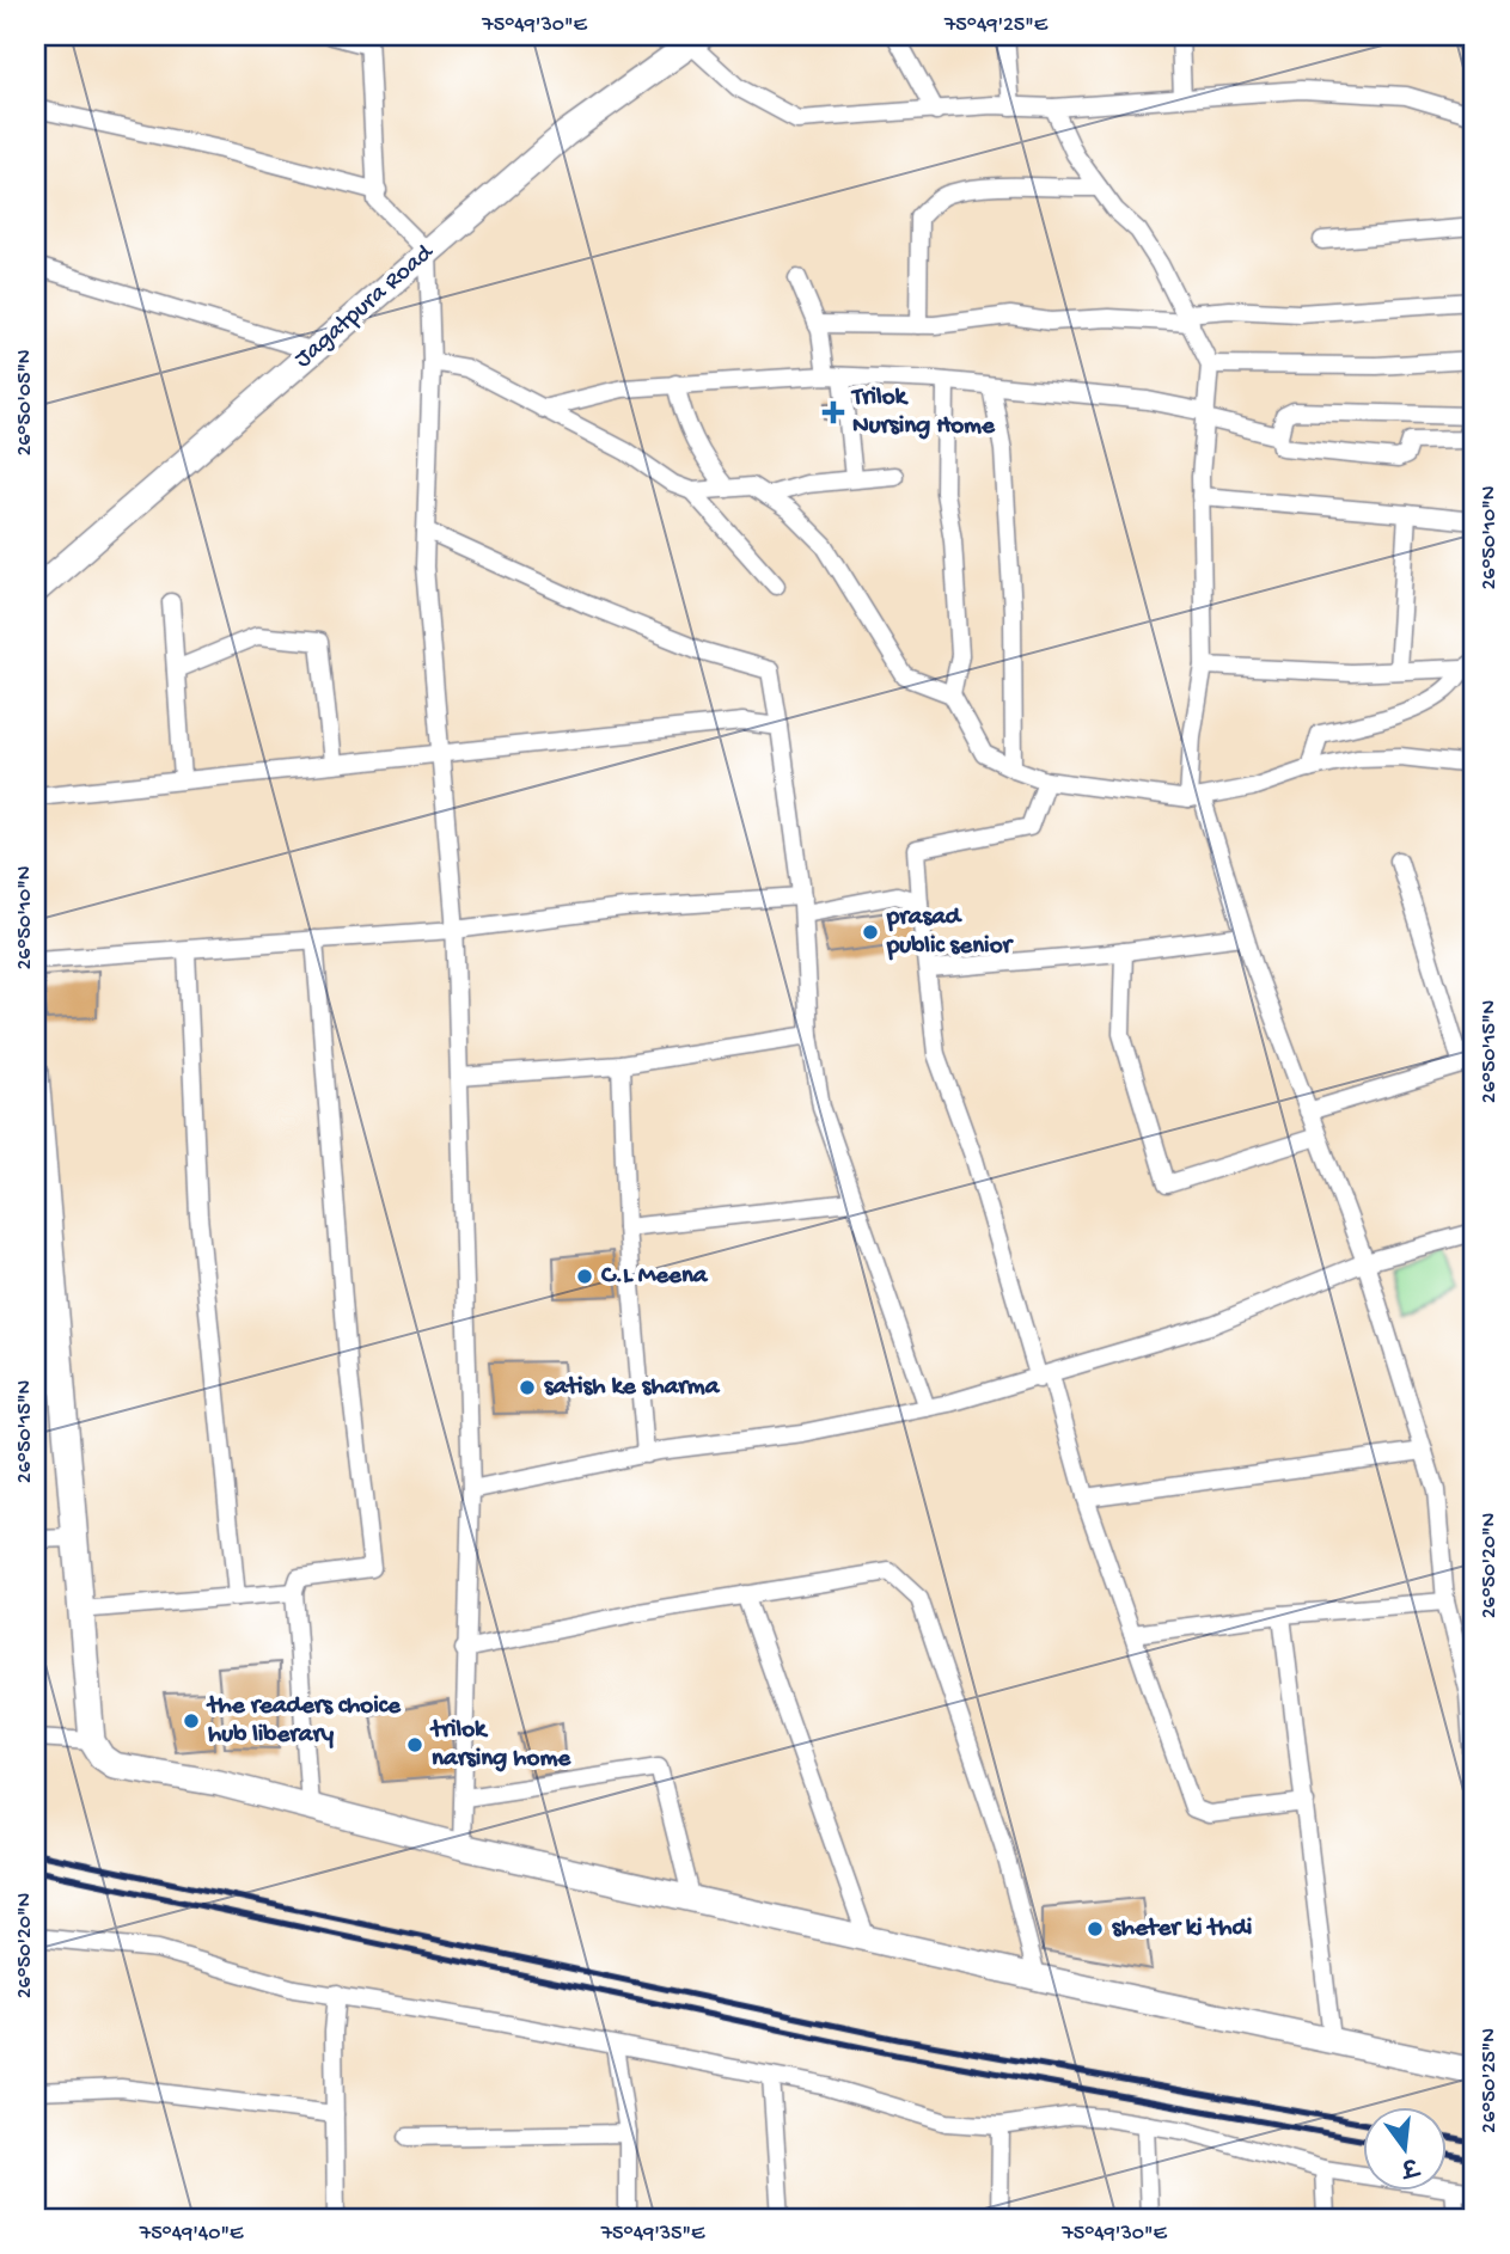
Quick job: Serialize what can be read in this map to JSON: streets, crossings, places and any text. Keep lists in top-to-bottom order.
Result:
{
  "streets": {
    "street": ["Jagatpura Road"]
  },
  "places": {
    "health": ["Trilok Nursing Home"],
    "other": [
      "prasad public senior",
      "C.L Meena",
      "satish ke sharma",
      "the readers choice hub liberary",
      "trilok narsing home",
      "sheter ki thdi"
    ]
  },
  "north": "bottom",
  "coordinates": [
    "75°49'30\"E",
    "75°49'25\"E",
    "26°50'05\"N",
    "26°50'10\"N",
    "26°50'15\"N",
    "26°50'20\"N",
    "26°50'25\"N",
    "75°49'40\"E",
    "75°49'35\"E"
  ]
}
